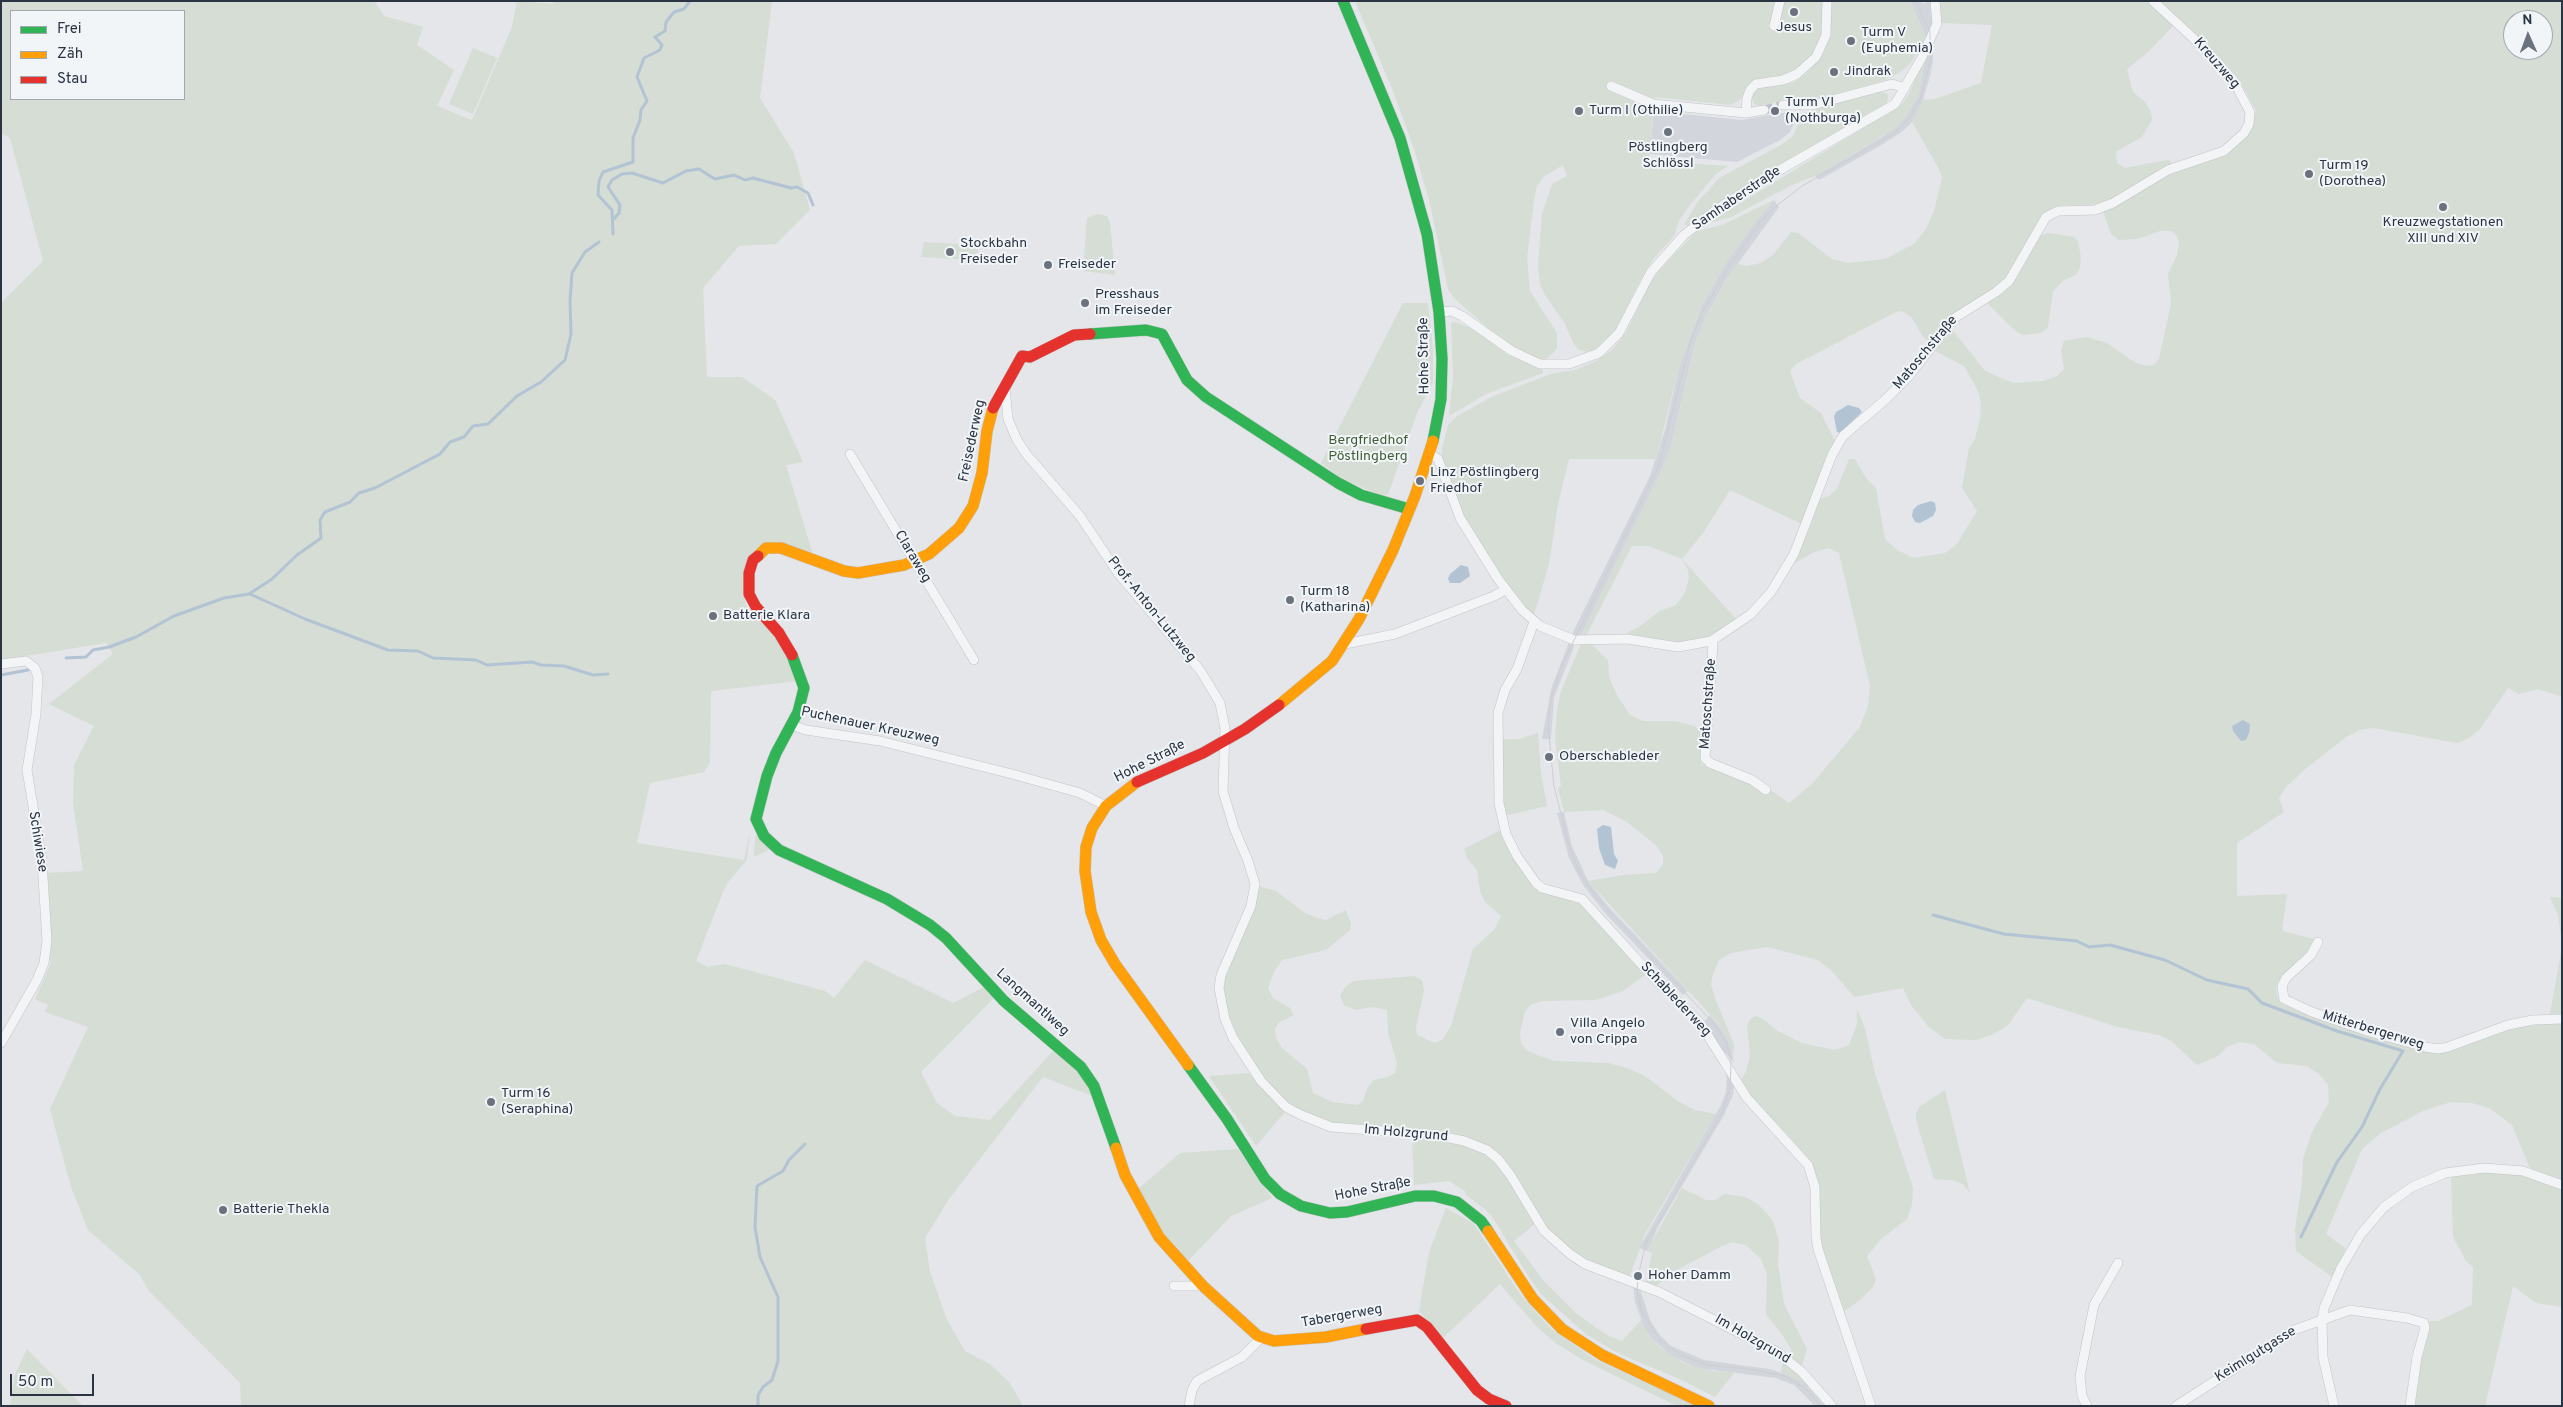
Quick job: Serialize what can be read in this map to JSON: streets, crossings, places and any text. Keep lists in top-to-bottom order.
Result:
{
  "streets": {
    "street": [
      "Kreuzweg",
      "Samhaberstraße",
      "Matoschstraße",
      "Hohe Straße",
      "Freisederweg",
      "Claraweg",
      "Prof.-Anton-Lutzweg",
      "Puchenauer Kreuzweg",
      "Schiwiese",
      "Schablederweg",
      "Langmantlweg",
      "Mitterbergerweg",
      "Im Holzgrund",
      "Tabergerweg",
      "Keimlgutgasse"
    ]
  },
  "crossings": [
    ["Kreuzweg", "Matoschstraße"],
    ["Samhaberstraße", "Hohe Straße"],
    ["Matoschstraße", "Hohe Straße"],
    ["Matoschstraße", "Schablederweg"],
    ["Hohe Straße", "Freisederweg"],
    ["Hohe Straße", "Prof.-Anton-Lutzweg"],
    ["Hohe Straße", "Puchenauer Kreuzweg"],
    ["Hohe Straße", "Im Holzgrund"],
    ["Freisederweg", "Claraweg"],
    ["Freisederweg", "Prof.-Anton-Lutzweg"],
    ["Freisederweg", "Puchenauer Kreuzweg"],
    ["Prof.-Anton-Lutzweg", "Im Holzgrund"],
    ["Puchenauer Kreuzweg", "Langmantlweg"]
  ],
  "parks": ["Bergfriedhof Pöstlingberg"],
  "places": [
    "Jesus",
    "Turm V (Euphemia)",
    "Jindrak",
    "Turm I (Othilie)",
    "Turm VI (Nothburga)",
    "Pöstlingberg Schlössl",
    "Turm 19 (Dorothea)",
    "Kreuzwegstationen XIII und XIV",
    "Stockbahn Freiseder",
    "Freiseder",
    "Presshaus im Freiseder",
    "Linz Pöstlingberg Friedhof",
    "Turm 18 (Katharina)",
    "Batterie Klara",
    "Oberschableder",
    "Villa Angelo von Crippa",
    "Turm 16 (Seraphina)",
    "Batterie Thekla",
    "Hoher Damm"
  ],
  "legend": ["Frei", "Zäh", "Stau"],
  "scale_bar": "50 m",
  "north": "top"
}
